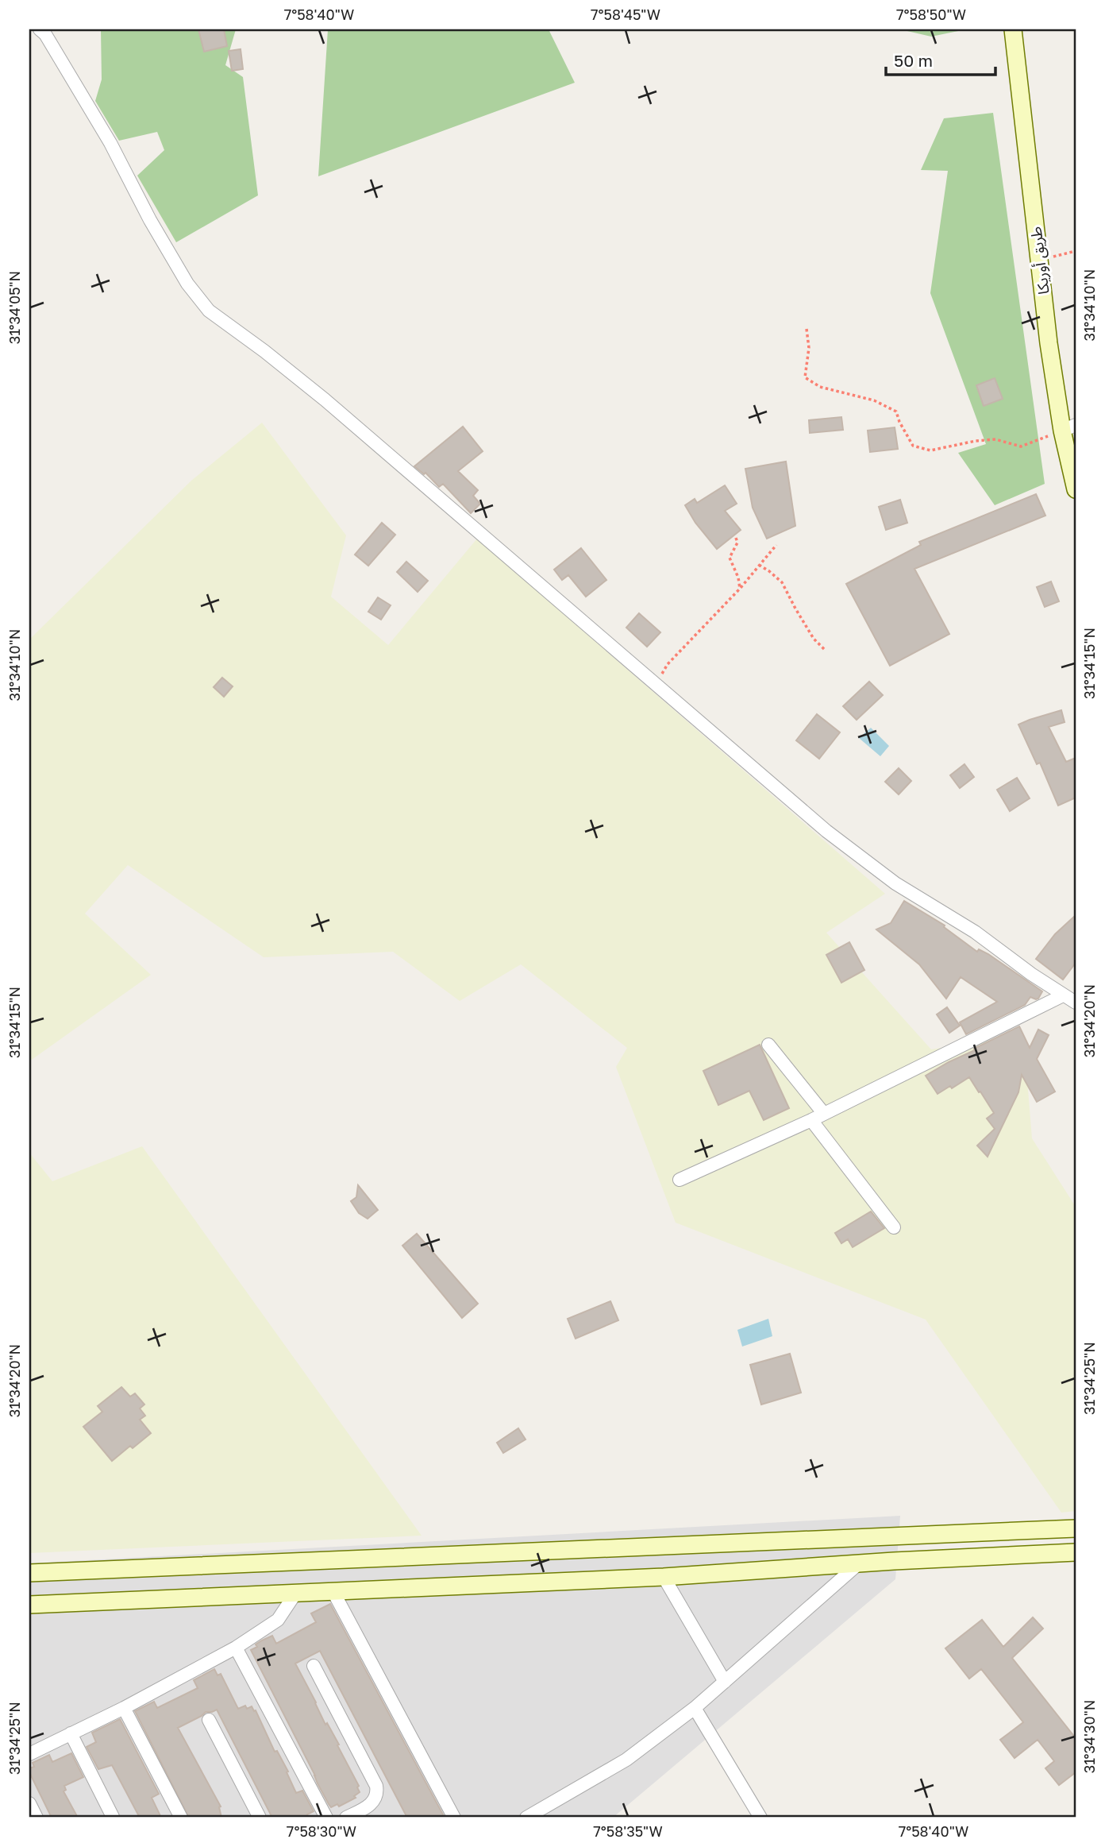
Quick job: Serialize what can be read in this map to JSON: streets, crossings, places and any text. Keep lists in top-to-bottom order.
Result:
{
  "streets": {
    "street": ["طريق أوريكا"]
  },
  "scale_bar": "50 m",
  "coordinates": [
    "7°58'40\"W",
    "7°58'45\"W",
    "7°58'50\"W",
    "31°34'10\"N",
    "31°34'05\"N",
    "31°34'15\"N",
    "31°34'20\"N",
    "31°34'25\"N",
    "31°34'30\"N",
    "7°58'30\"W",
    "7°58'35\"W"
  ]
}
